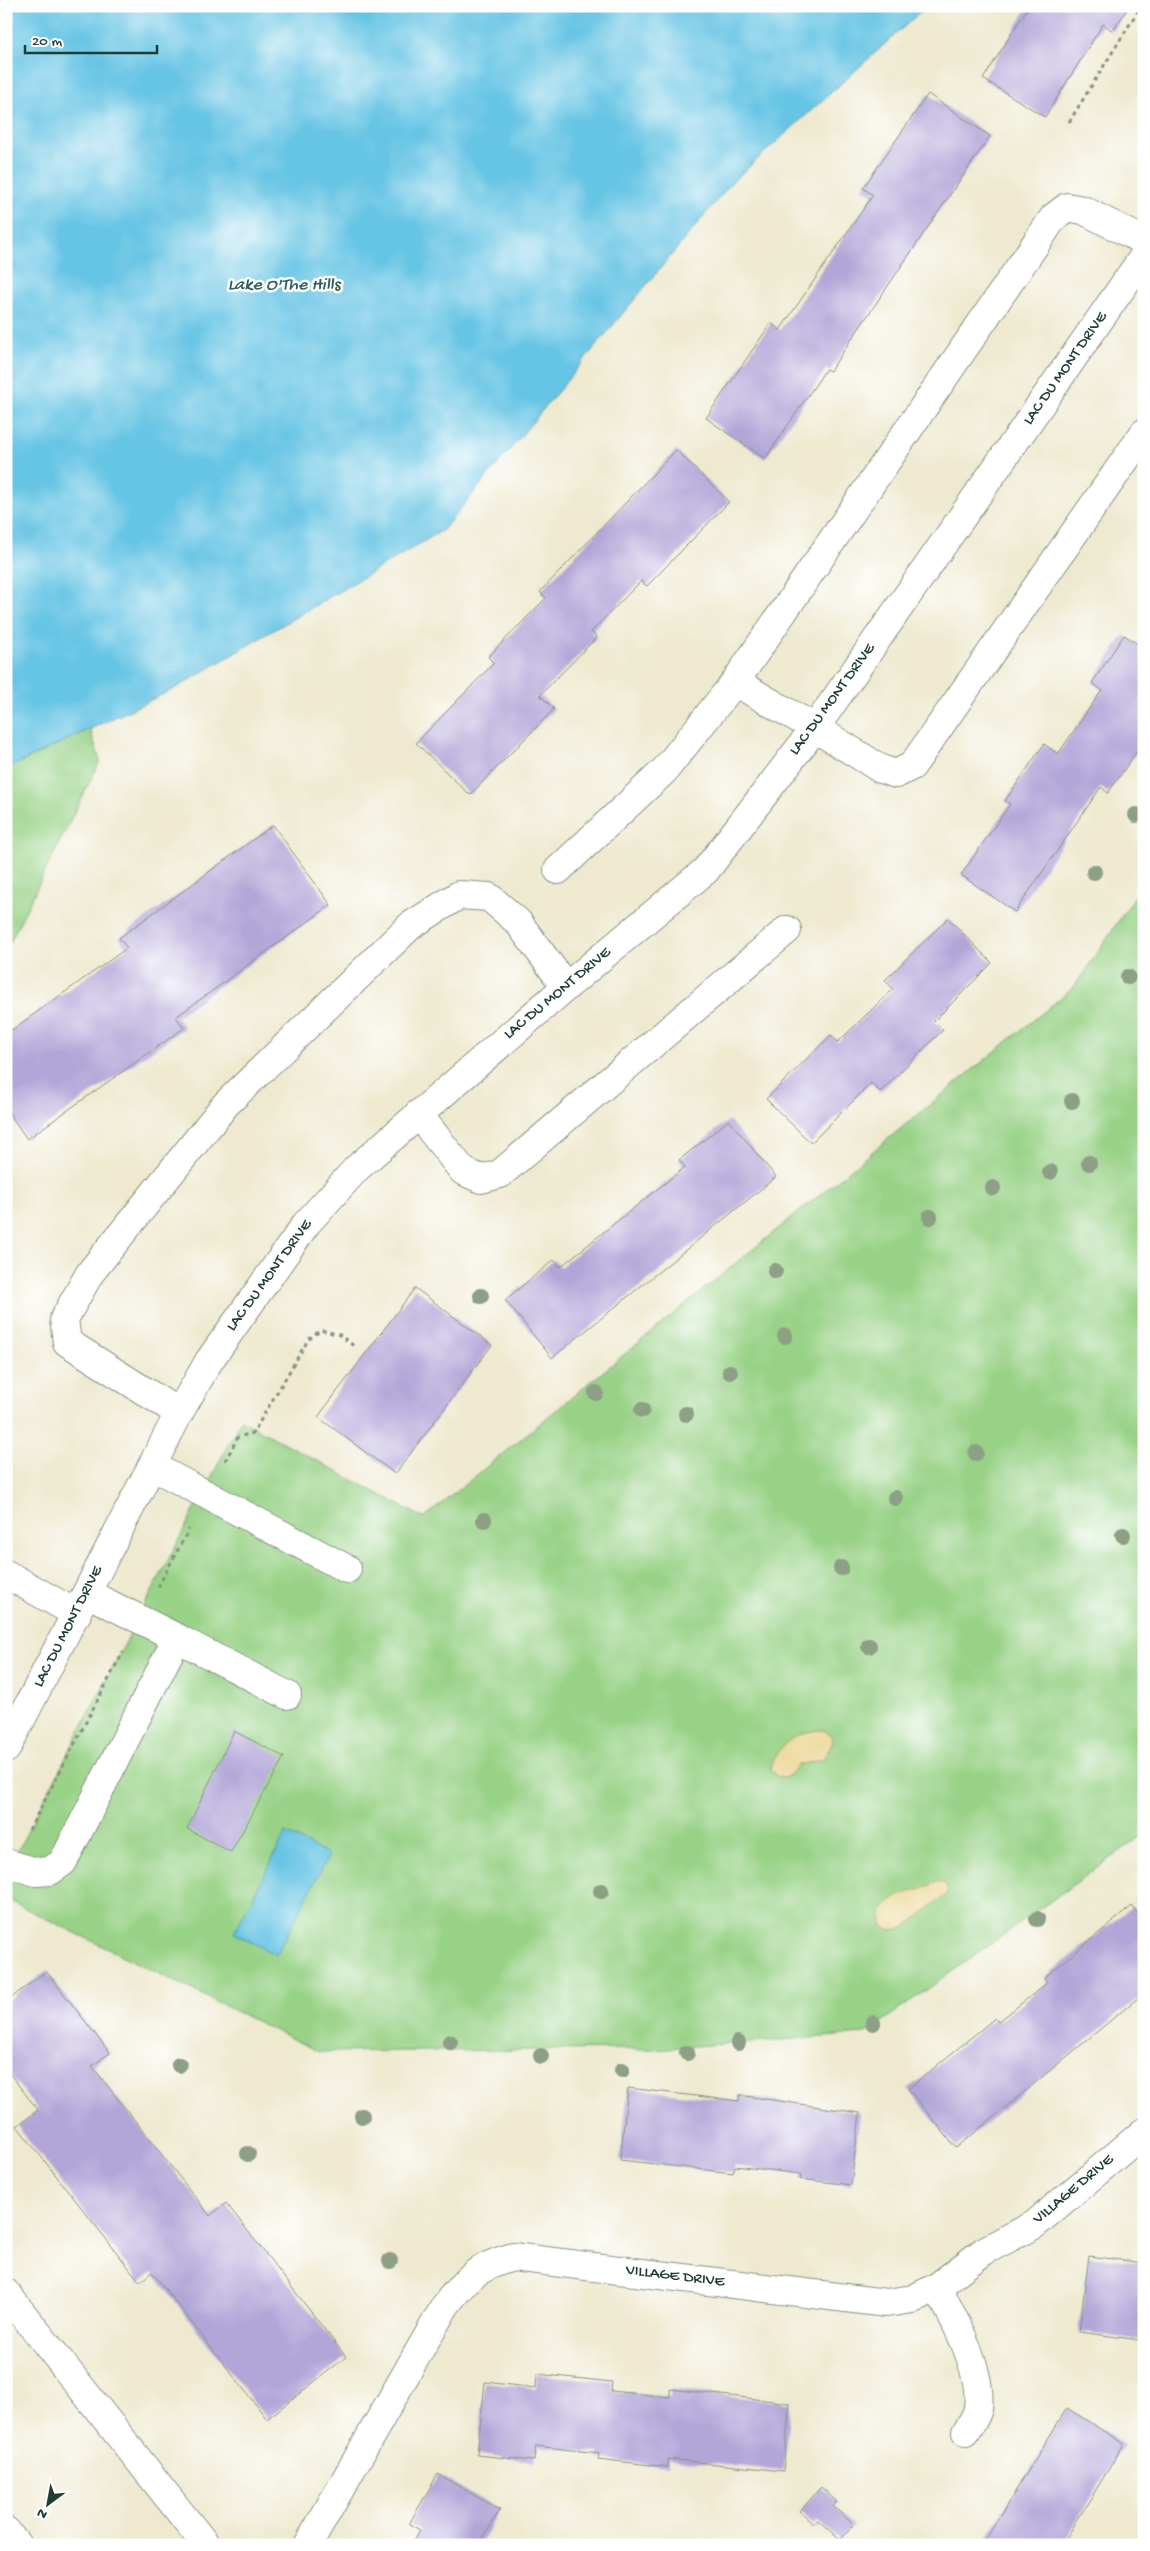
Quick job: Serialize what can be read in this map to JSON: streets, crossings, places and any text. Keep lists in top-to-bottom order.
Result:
{
  "streets": {
    "street": ["LAC DU MONT DRIVE", "VILLAGE DRIVE"]
  },
  "water": ["Lake O'The Hills"],
  "scale_bar": "20 m",
  "north": "bottom left"
}
